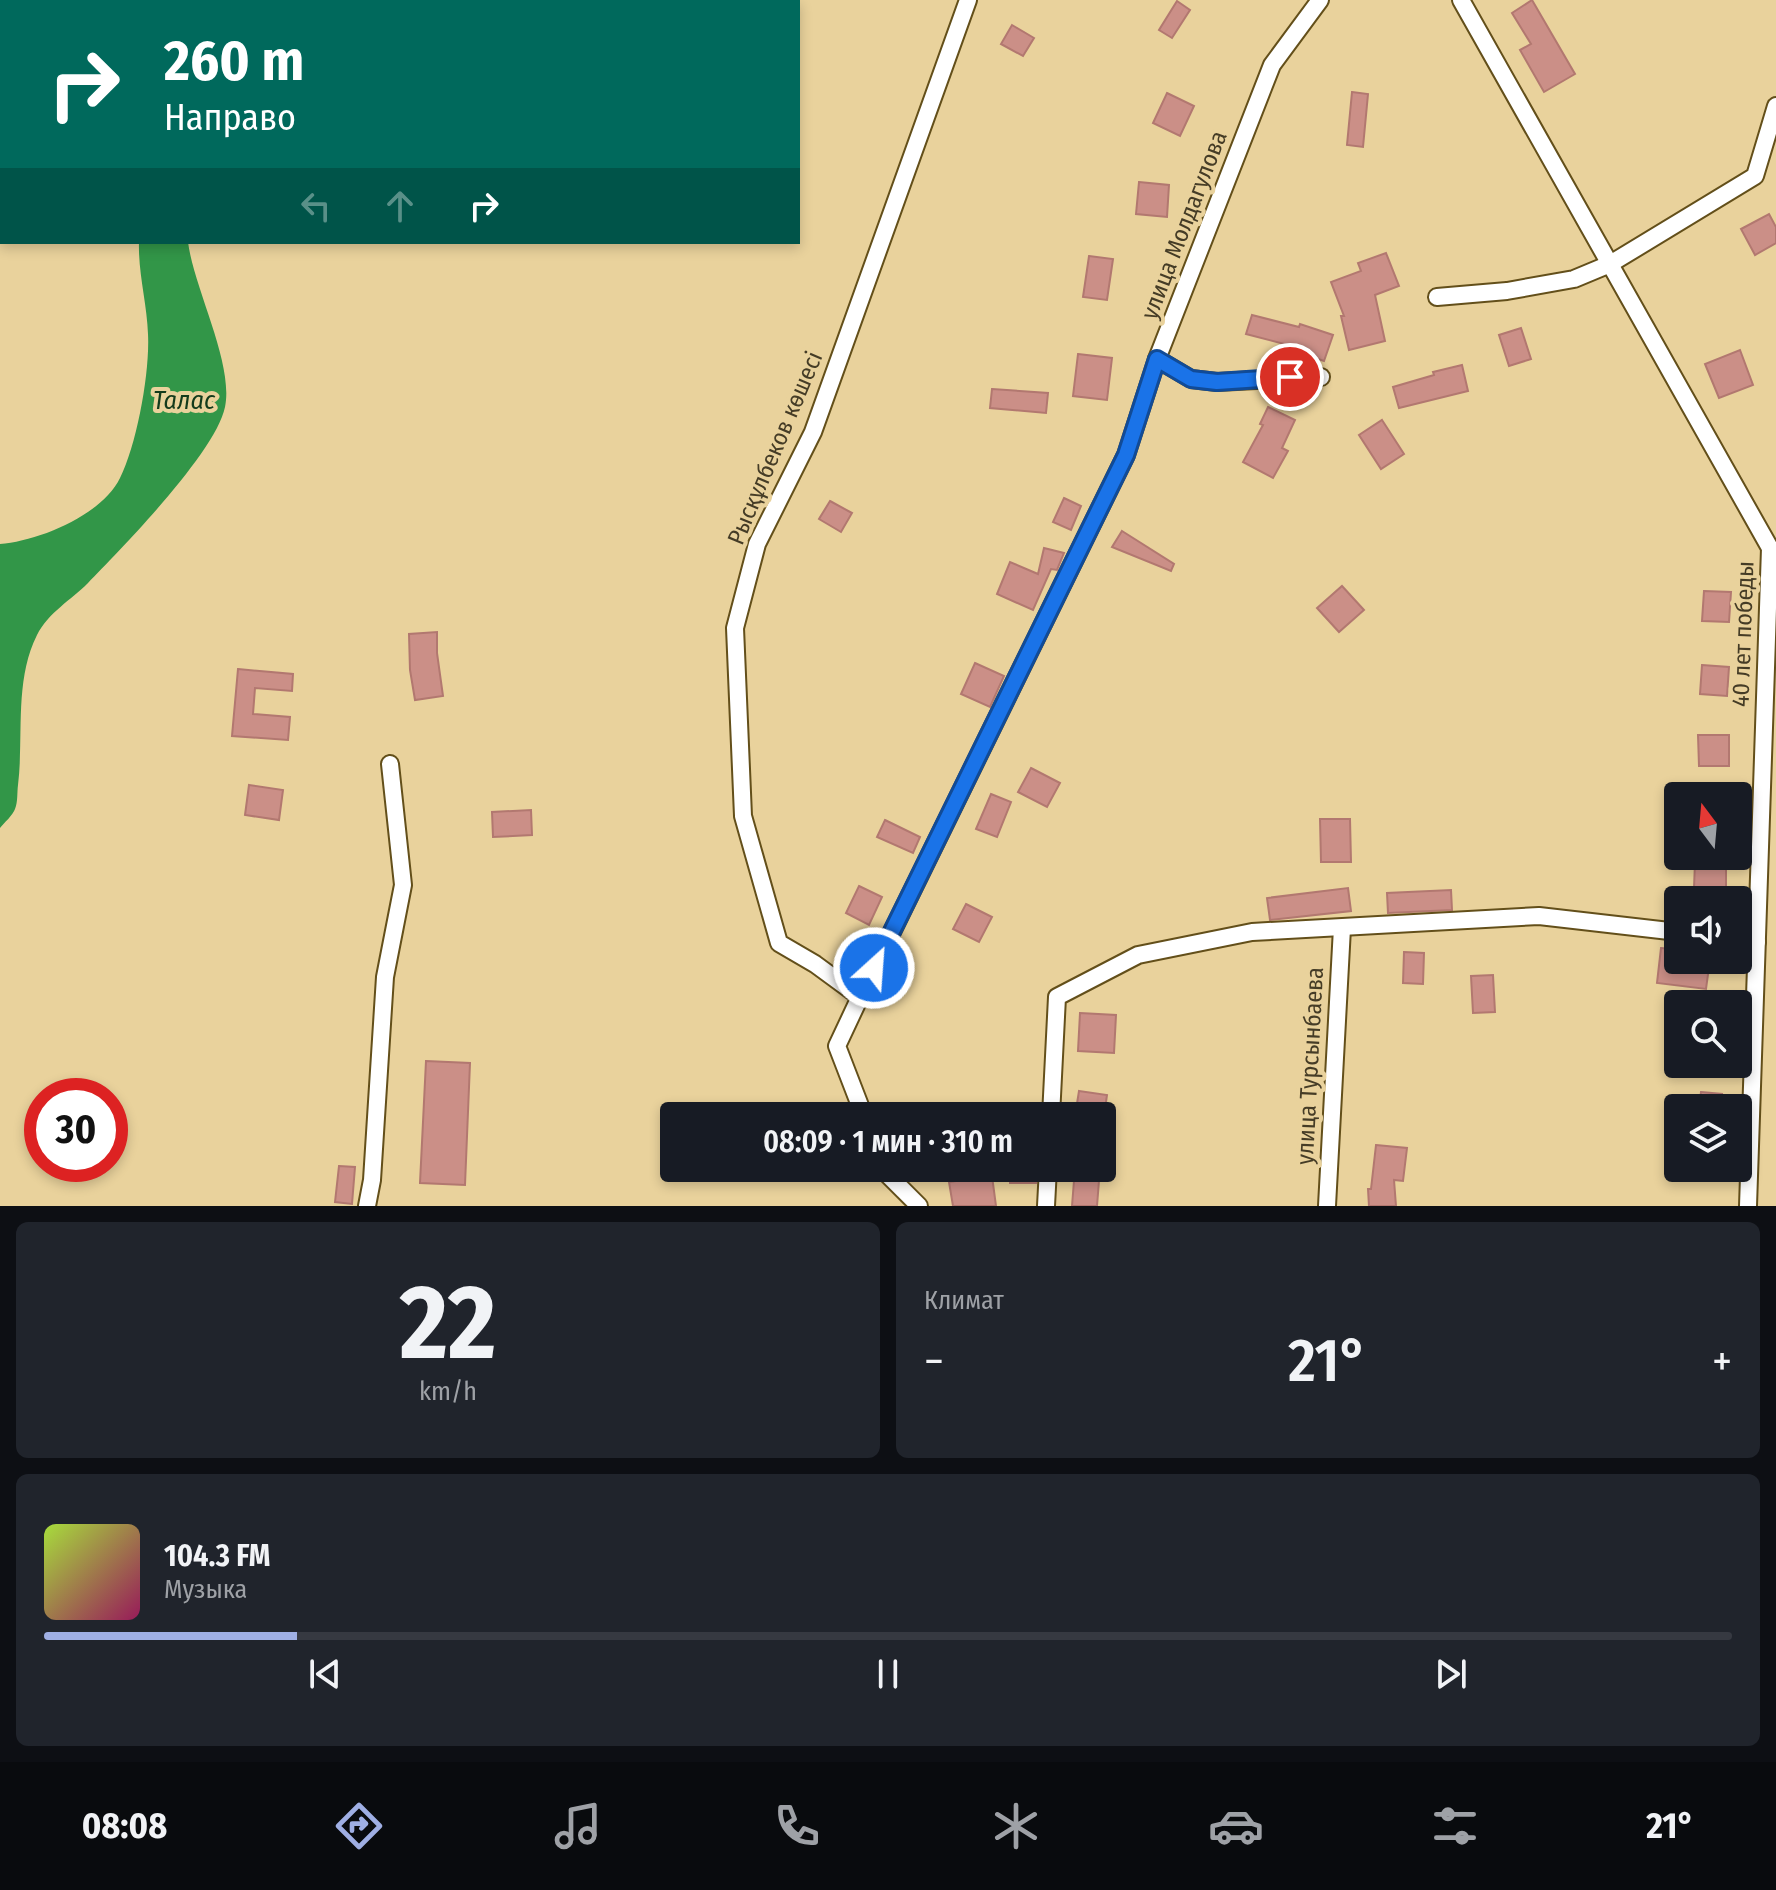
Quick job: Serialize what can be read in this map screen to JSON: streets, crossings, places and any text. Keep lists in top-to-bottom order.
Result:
{
  "streets": {
    "street": [
      "улица Молдагулова",
      "Рысқұлбеков көшесі",
      "40 лет победы",
      "улица Турсынбаева"
    ]
  },
  "crossings": [
    ["улица Молдагулова", "Рысқұлбеков көшесі"]
  ],
  "water": ["Талас"],
  "north": "top",
  "page": {
    "turn": ["260 m", "Направо"],
    "limit": "30",
    "trip": "08:09 · 1 мин · 310 m",
    "tile": [
      ["22", "km/h"],
      "Климат"
    ],
    "heat": ["−", "21°", "+"],
    "song": ["104.3 FM", "Музыка"],
    "tabs": ["08:08", "21°"]
  }
}
